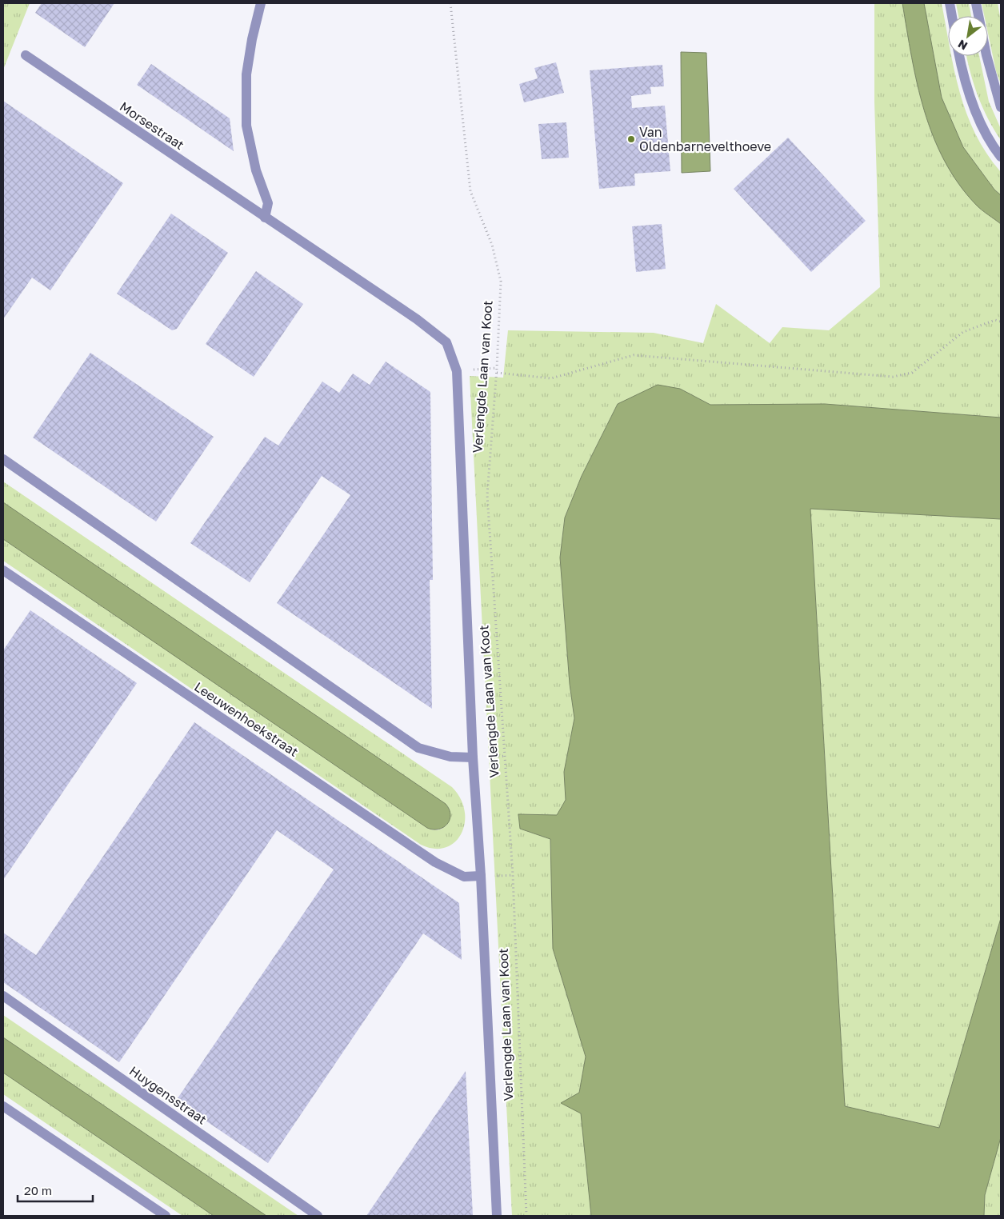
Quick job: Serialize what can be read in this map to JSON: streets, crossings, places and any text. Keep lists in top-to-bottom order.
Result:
{
  "streets": {
    "street": [
      "Morsestraat",
      "Verlengde Laan van Koot",
      "Leeuwenhoekstraat",
      "Huygensstraat"
    ]
  },
  "crossings": [
    ["Morsestraat", "Verlengde Laan van Koot"],
    ["Verlengde Laan van Koot", "Leeuwenhoekstraat"]
  ],
  "places": ["Van Oldenbarnevelthoeve"],
  "scale_bar": "20 m",
  "north": "bottom left"
}
